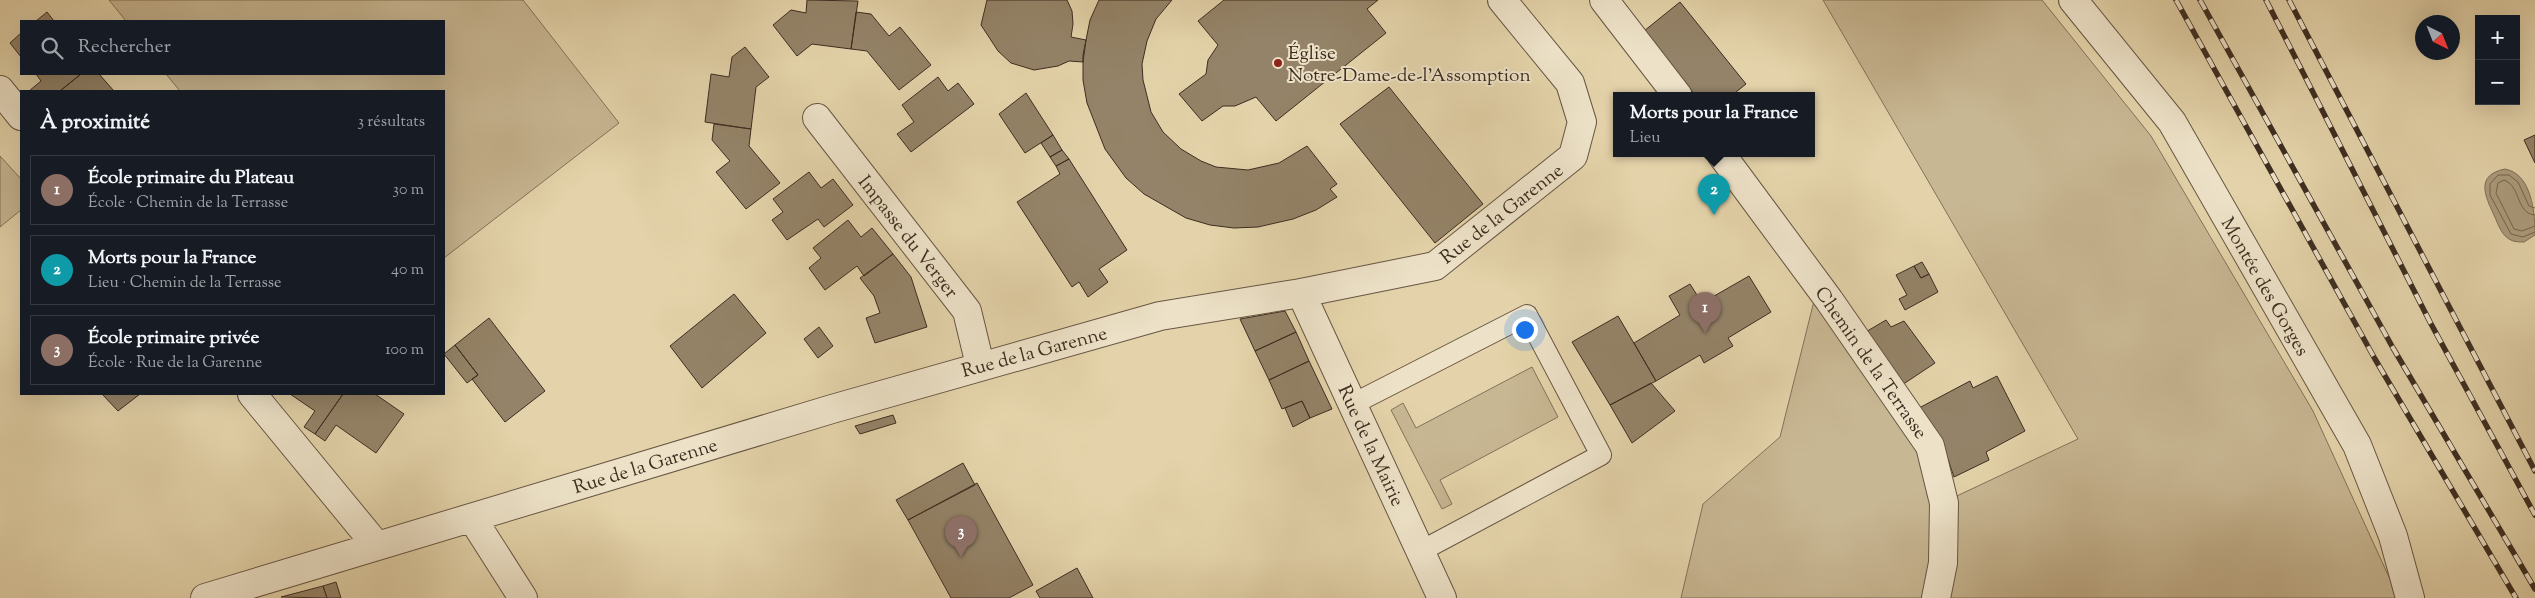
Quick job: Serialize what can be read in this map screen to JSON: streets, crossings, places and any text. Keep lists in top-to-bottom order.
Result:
{
  "streets": {
    "street": [
      "Rue de la Garenne",
      "Impasse du Verger",
      "Montée des Gorges",
      "Chemin de la Terrasse",
      "Rue de la Mairie"
    ]
  },
  "crossings": [
    ["Rue de la Garenne", "Impasse du Verger"],
    ["Rue de la Garenne", "Rue de la Mairie"]
  ],
  "places": ["Église Notre-Dame-de-l'Assomption"],
  "north": "bottom right",
  "page": {
    "map_buttons": ["+", "−"],
    "search": "Rechercher",
    "heading": ["À proximité", "3 résultats"],
    "popup": ["Morts pour la France", "Lieu"],
    "list": [
      {
        "mark": "1",
        "name": "École primaire du Plateau",
        "note": "École · Chemin de la Terrasse",
        "value": "30 m"
      },
      {
        "mark": "2",
        "name": "Morts pour la France",
        "note": "Lieu · Chemin de la Terrasse",
        "value": "40 m"
      },
      {
        "mark": "3",
        "name": "École primaire privée",
        "note": "École · Rue de la Garenne",
        "value": "100 m"
      }
    ],
    "pins": ["2", "1", "3"]
  }
}
